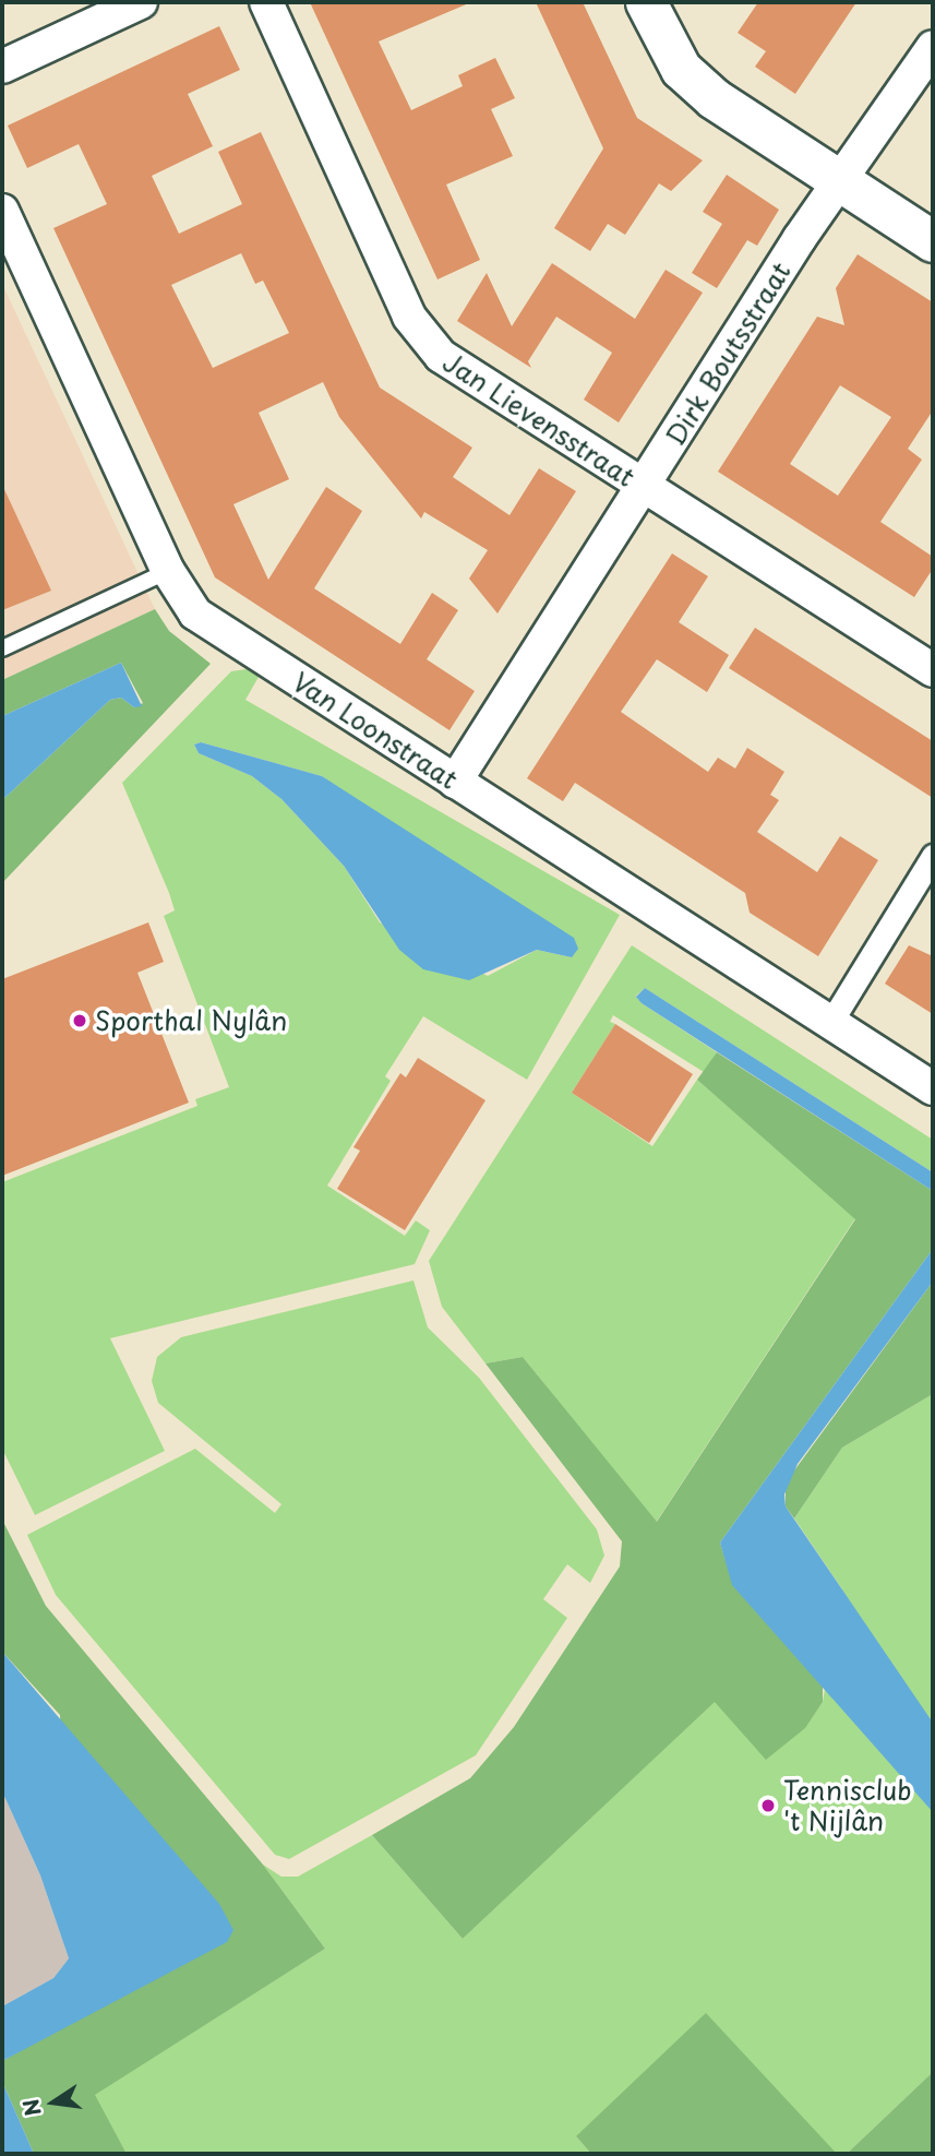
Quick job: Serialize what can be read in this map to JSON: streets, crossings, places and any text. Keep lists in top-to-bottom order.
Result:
{
  "streets": {
    "street": ["Dirk Boutsstraat", "Jan Lievensstraat", "Van Loonstraat"]
  },
  "crossings": [
    ["Dirk Boutsstraat", "Jan Lievensstraat"],
    ["Dirk Boutsstraat", "Van Loonstraat"]
  ],
  "places": ["Sporthal Nylân", "Tennisclub 't Nijlân"],
  "north": "left"
}
